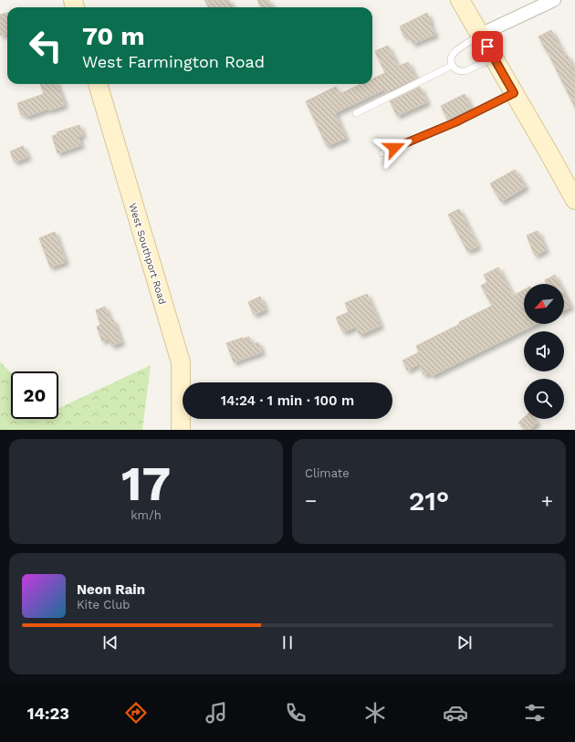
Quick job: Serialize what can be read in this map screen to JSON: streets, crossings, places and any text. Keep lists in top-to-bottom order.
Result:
{
  "streets": {
    "main road": ["West Southport Road"]
  },
  "north": "bottom left",
  "page": {
    "turn": ["70 m", "West Farmington Road"],
    "limit": "20",
    "trip": "14:24 · 1 min · 100 m",
    "tile": [
      ["17", "km/h"],
      "Climate"
    ],
    "heat": ["−", "21°", "+"],
    "song": ["Neon Rain", "Kite Club"],
    "tabs": "14:23"
  }
}
